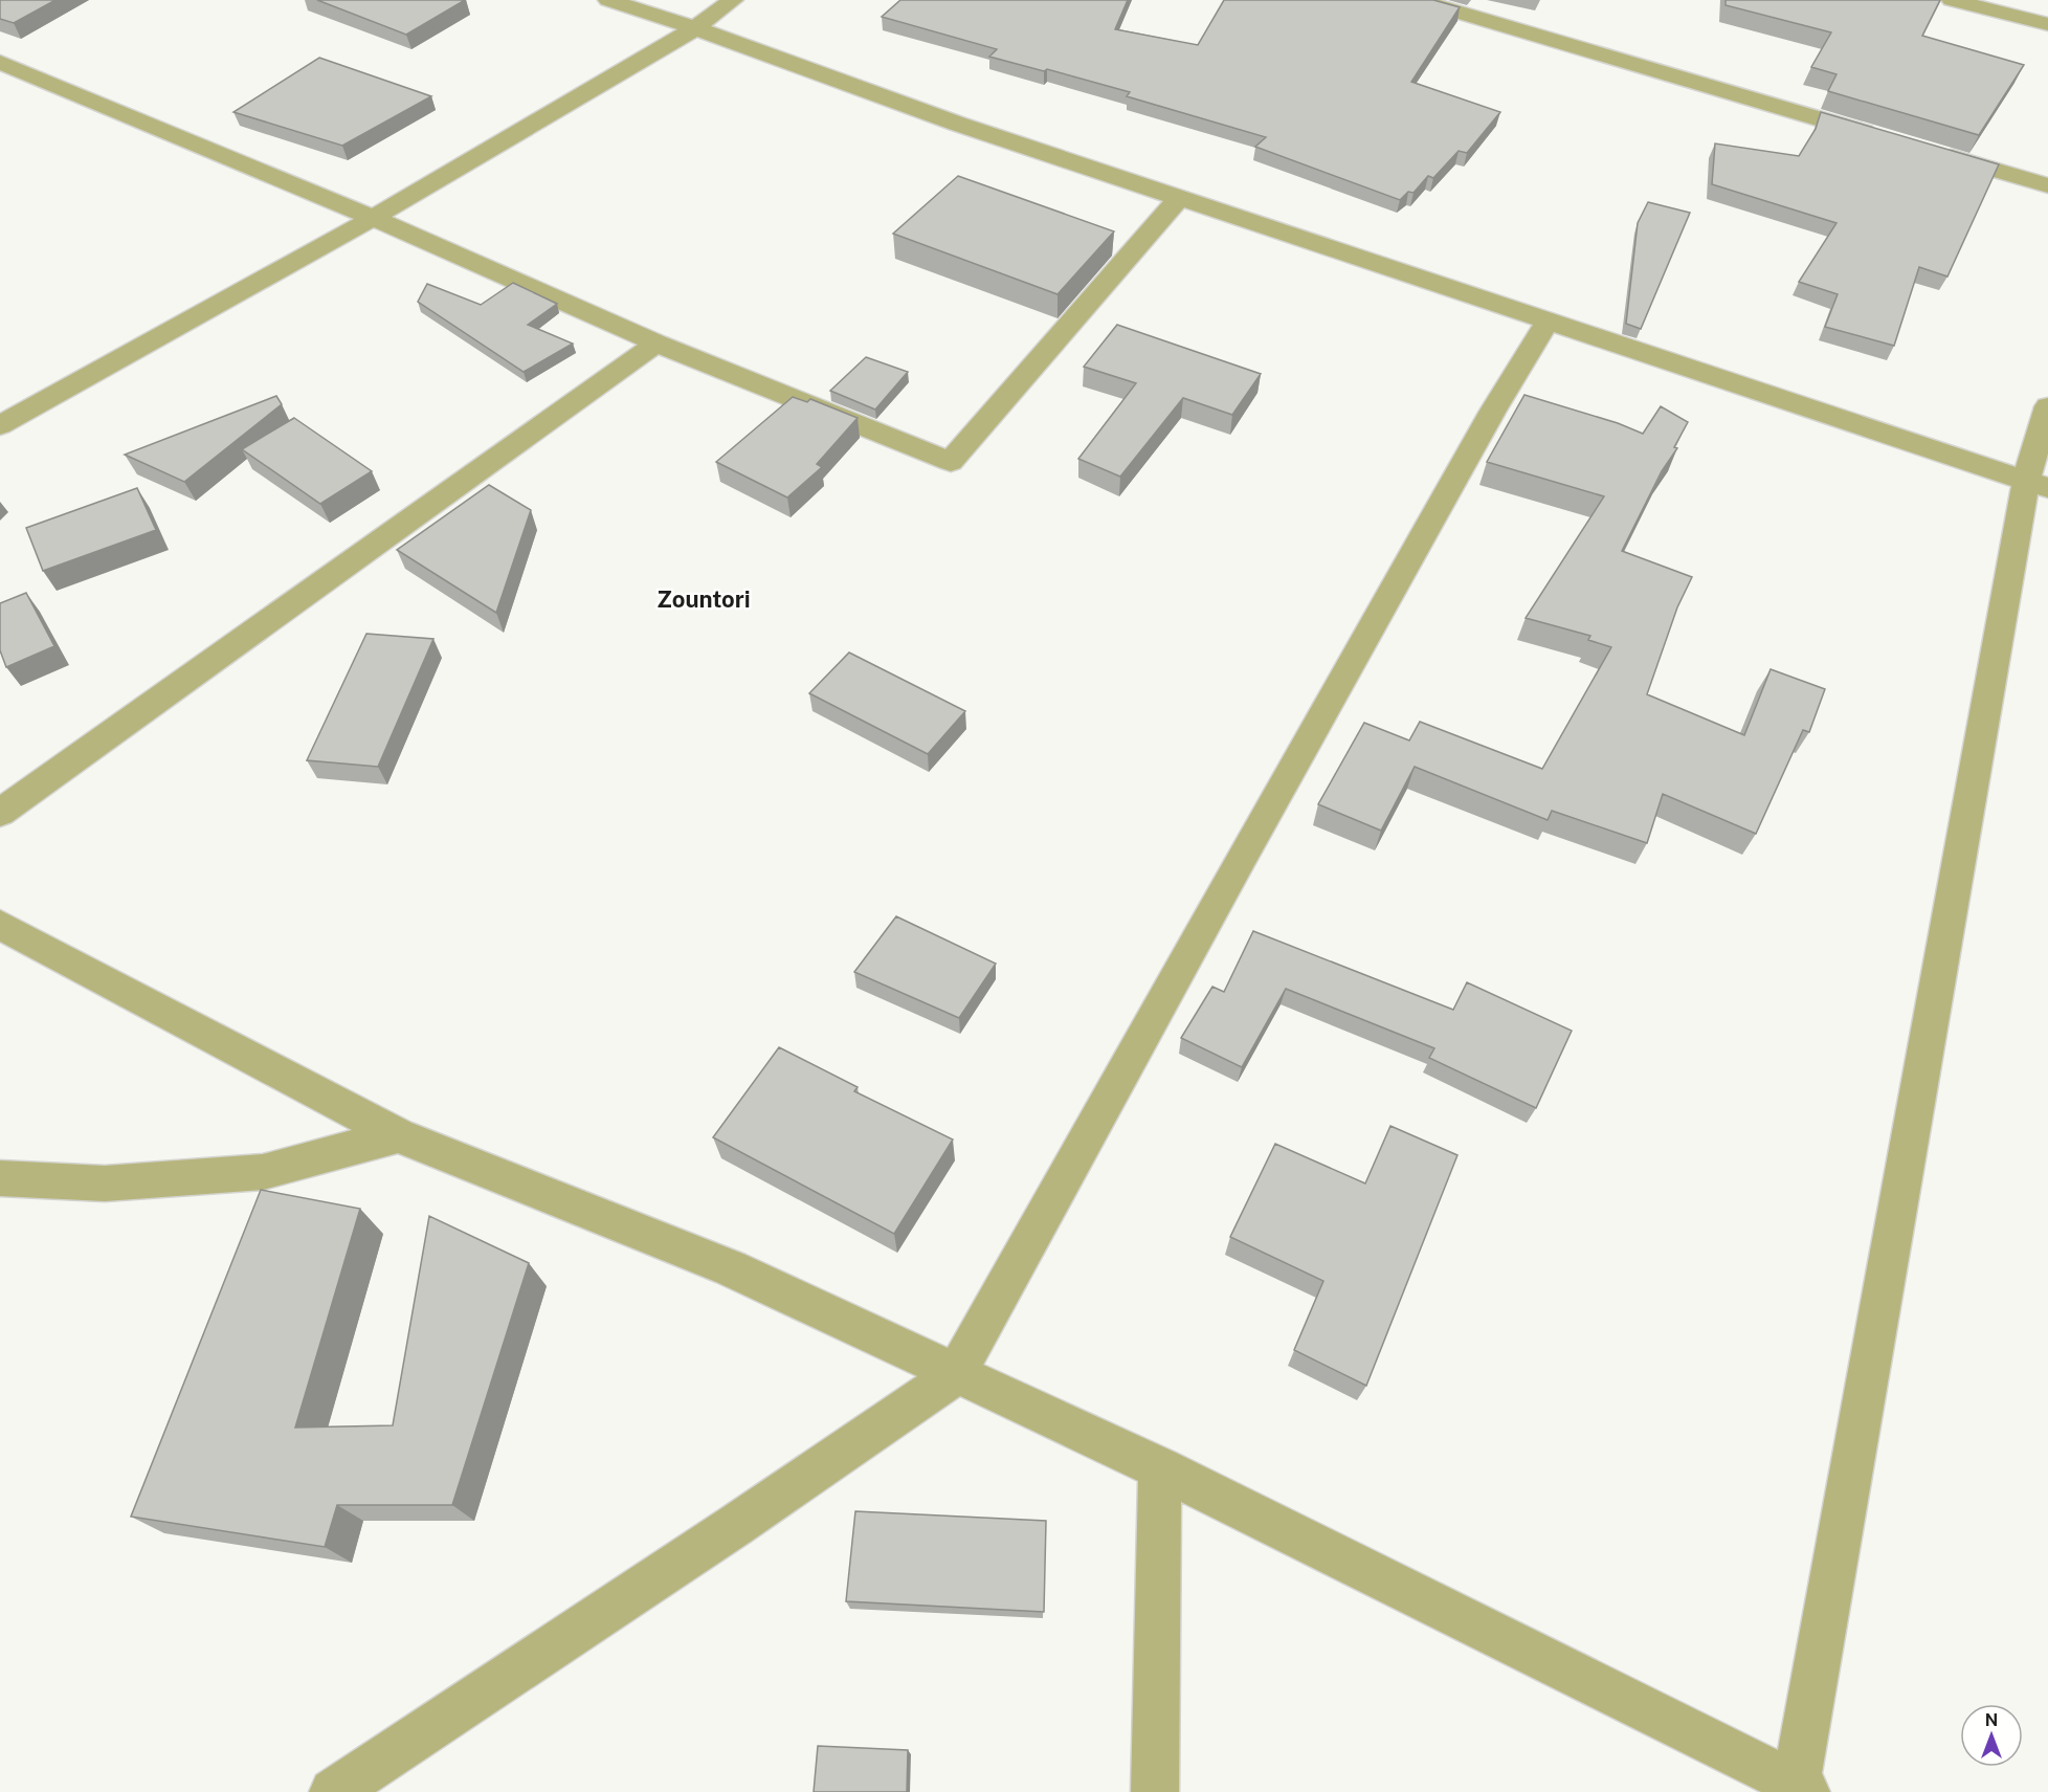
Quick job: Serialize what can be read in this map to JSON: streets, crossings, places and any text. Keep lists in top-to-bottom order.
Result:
{
  "districts": ["Zountori"],
  "north": "top"
}
